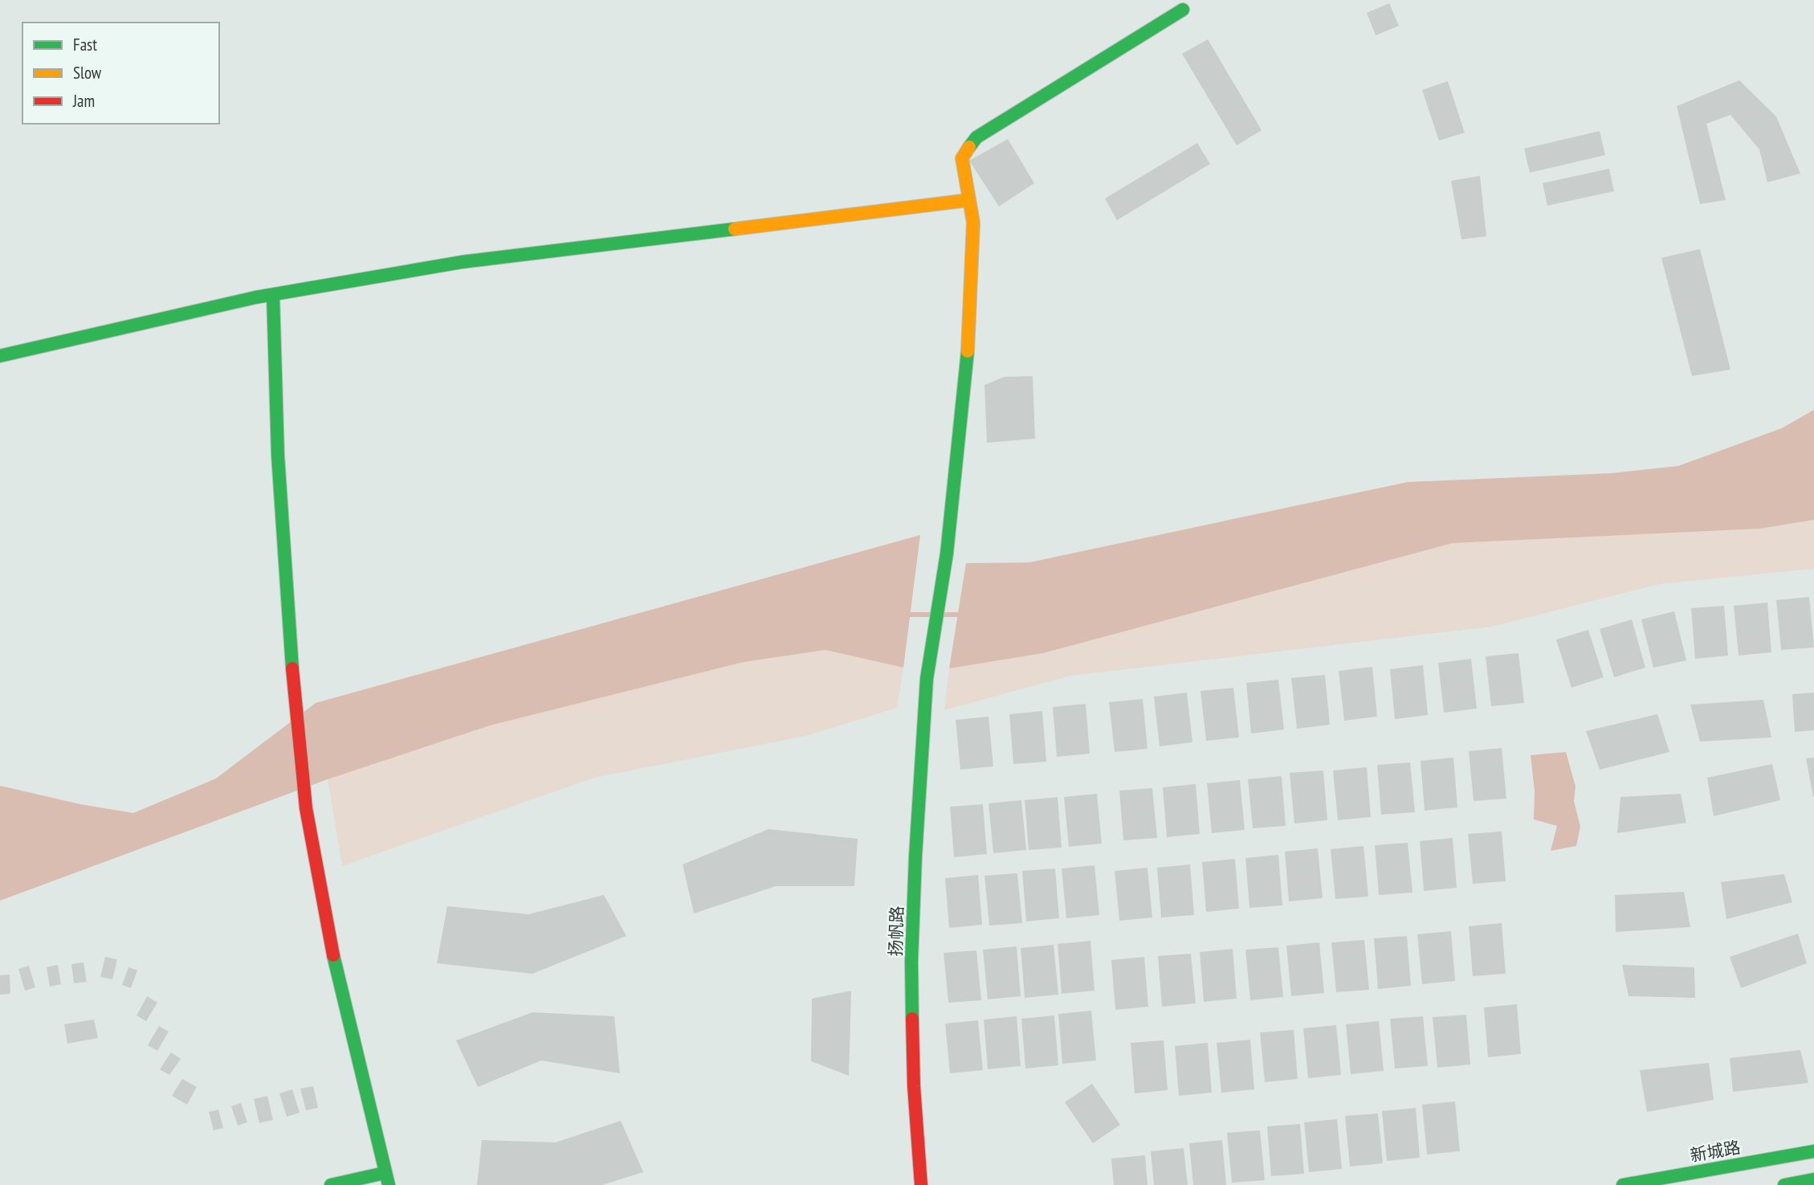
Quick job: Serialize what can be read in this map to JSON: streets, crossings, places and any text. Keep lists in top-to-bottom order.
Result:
{
  "streets": {
    "street": ["扬帆路", "新城路"]
  },
  "legend": ["Fast", "Slow", "Jam"]
}
